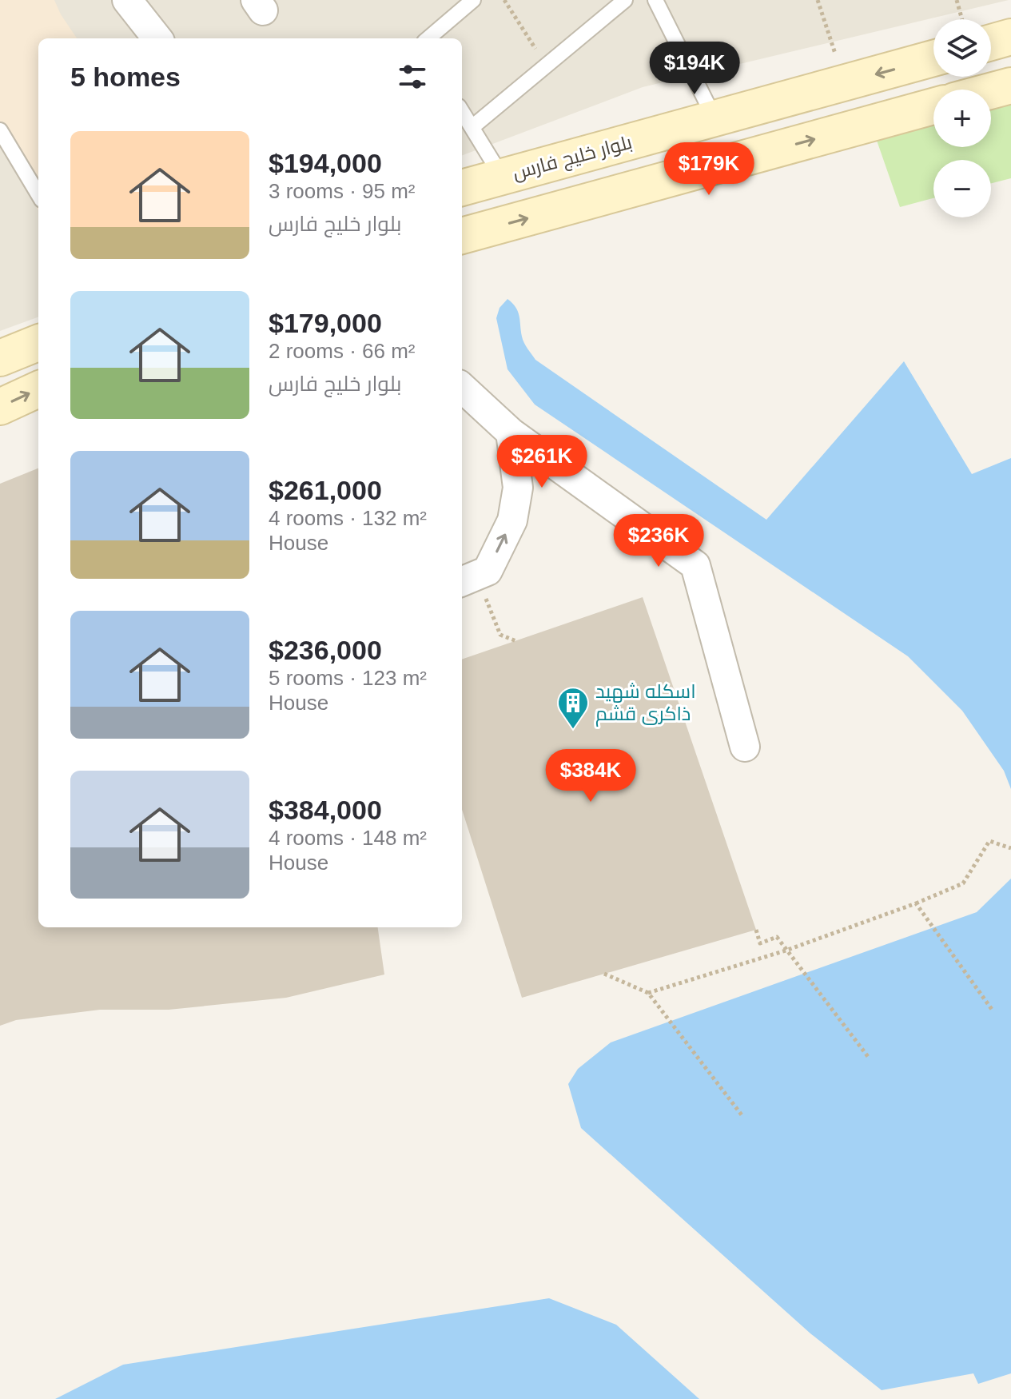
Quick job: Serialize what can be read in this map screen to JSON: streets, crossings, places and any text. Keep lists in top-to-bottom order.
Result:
{
  "streets": {
    "main road": ["بلوار خلیج فارس"]
  },
  "places": {
    "building": ["اسکله شهید ذاکری قشم"]
  },
  "page": {
    "map_buttons": ["+", "−"],
    "heading": "5 homes",
    "price": [
      "$194K",
      "$179K",
      "$261K",
      "$236K",
      "$384K"
    ],
    "list": [
      {
        "name": "$194,000",
        "note": "3 rooms · 95 m² · بلوار خلیج فارس"
      },
      {
        "name": "$179,000",
        "note": "2 rooms · 66 m² · بلوار خلیج فارس"
      },
      {
        "name": "$261,000",
        "note": "4 rooms · 132 m² · House"
      },
      {
        "name": "$236,000",
        "note": "5 rooms · 123 m² · House"
      },
      {
        "name": "$384,000",
        "note": "4 rooms · 148 m² · House"
      }
    ]
  }
}
